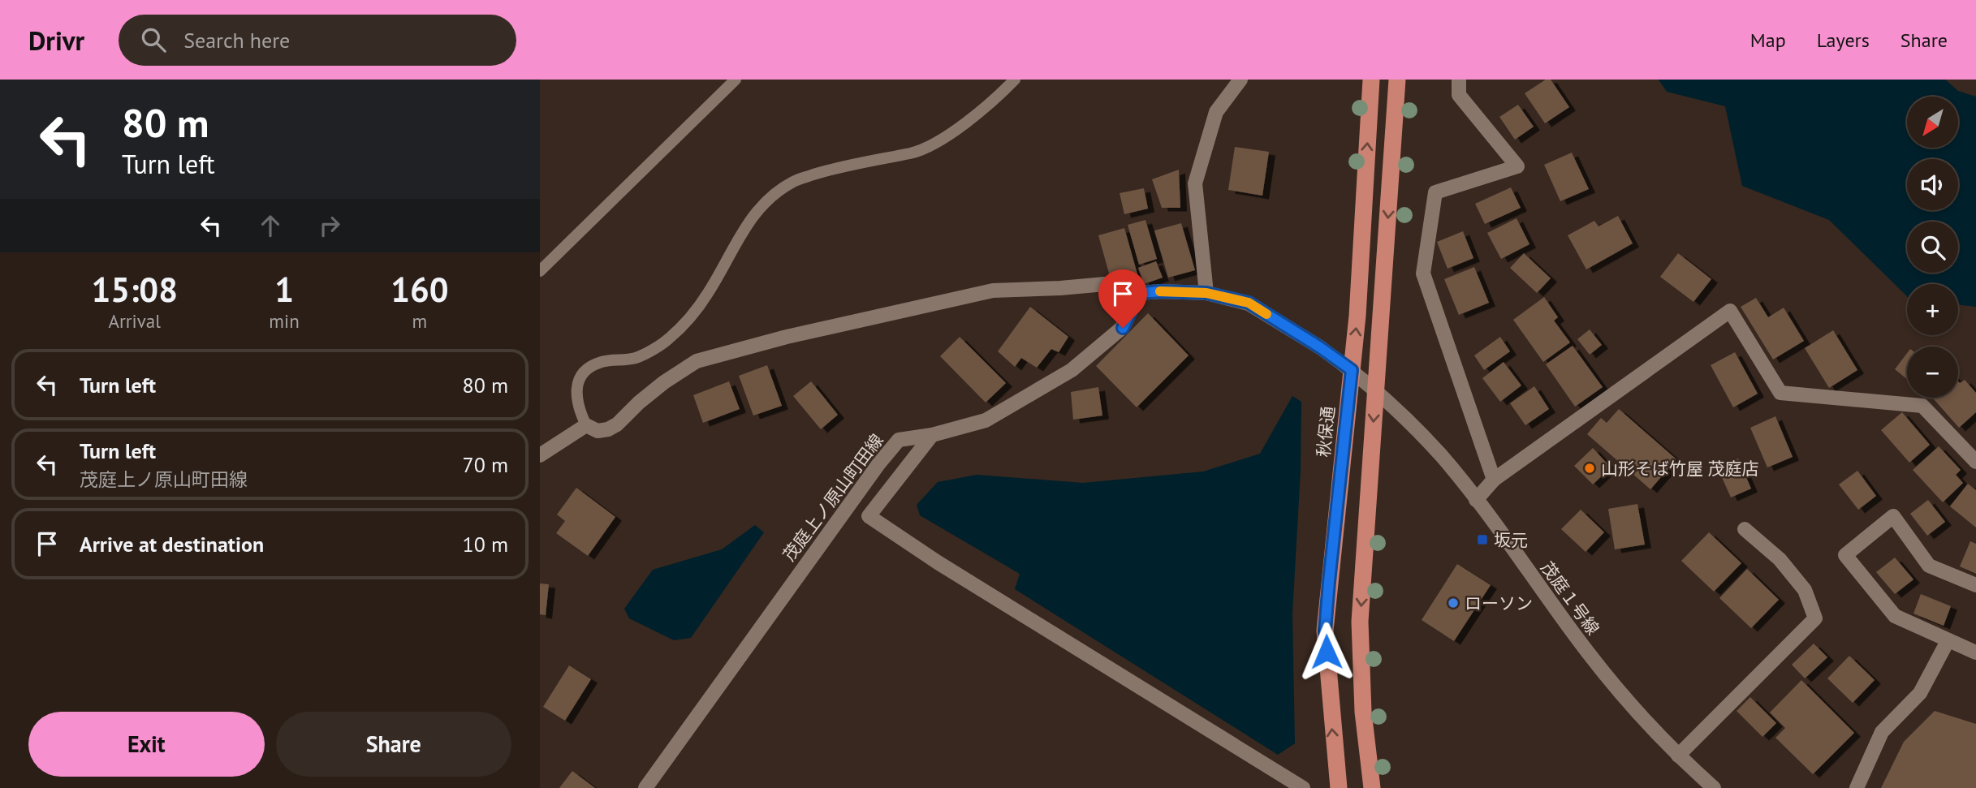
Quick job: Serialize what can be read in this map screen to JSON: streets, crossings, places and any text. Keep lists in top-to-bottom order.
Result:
{
  "streets": {
    "highway": ["秋保通"],
    "street": ["茂庭上ノ原山町田線", "茂庭１号線"]
  },
  "crossings": [
    ["秋保通", "茂庭１号線"],
    ["茂庭上ノ原山町田線", "茂庭１号線"]
  ],
  "places": {
    "other": ["山形そば竹屋 茂庭店", "ローソン"],
    "transit": ["坂元"]
  },
  "north": "bottom left",
  "page": {
    "header": "Drivr",
    "search": "Search here",
    "nav": ["Map", "Layers", "Share"],
    "turn": ["80 m", "Turn left"],
    "map_buttons": ["+", "−"],
    "eta": [
      "15:08",
      "Arrival",
      "1",
      "min",
      "160",
      "m"
    ],
    "list": [
      {
        "name": "Turn left",
        "value": "80 m"
      },
      {
        "name": "Turn left",
        "note": "茂庭上ノ原山町田線",
        "value": "70 m"
      },
      {
        "name": "Arrive at destination",
        "value": "10 m"
      }
    ],
    "buttons": ["Exit", "Share"]
  }
}
